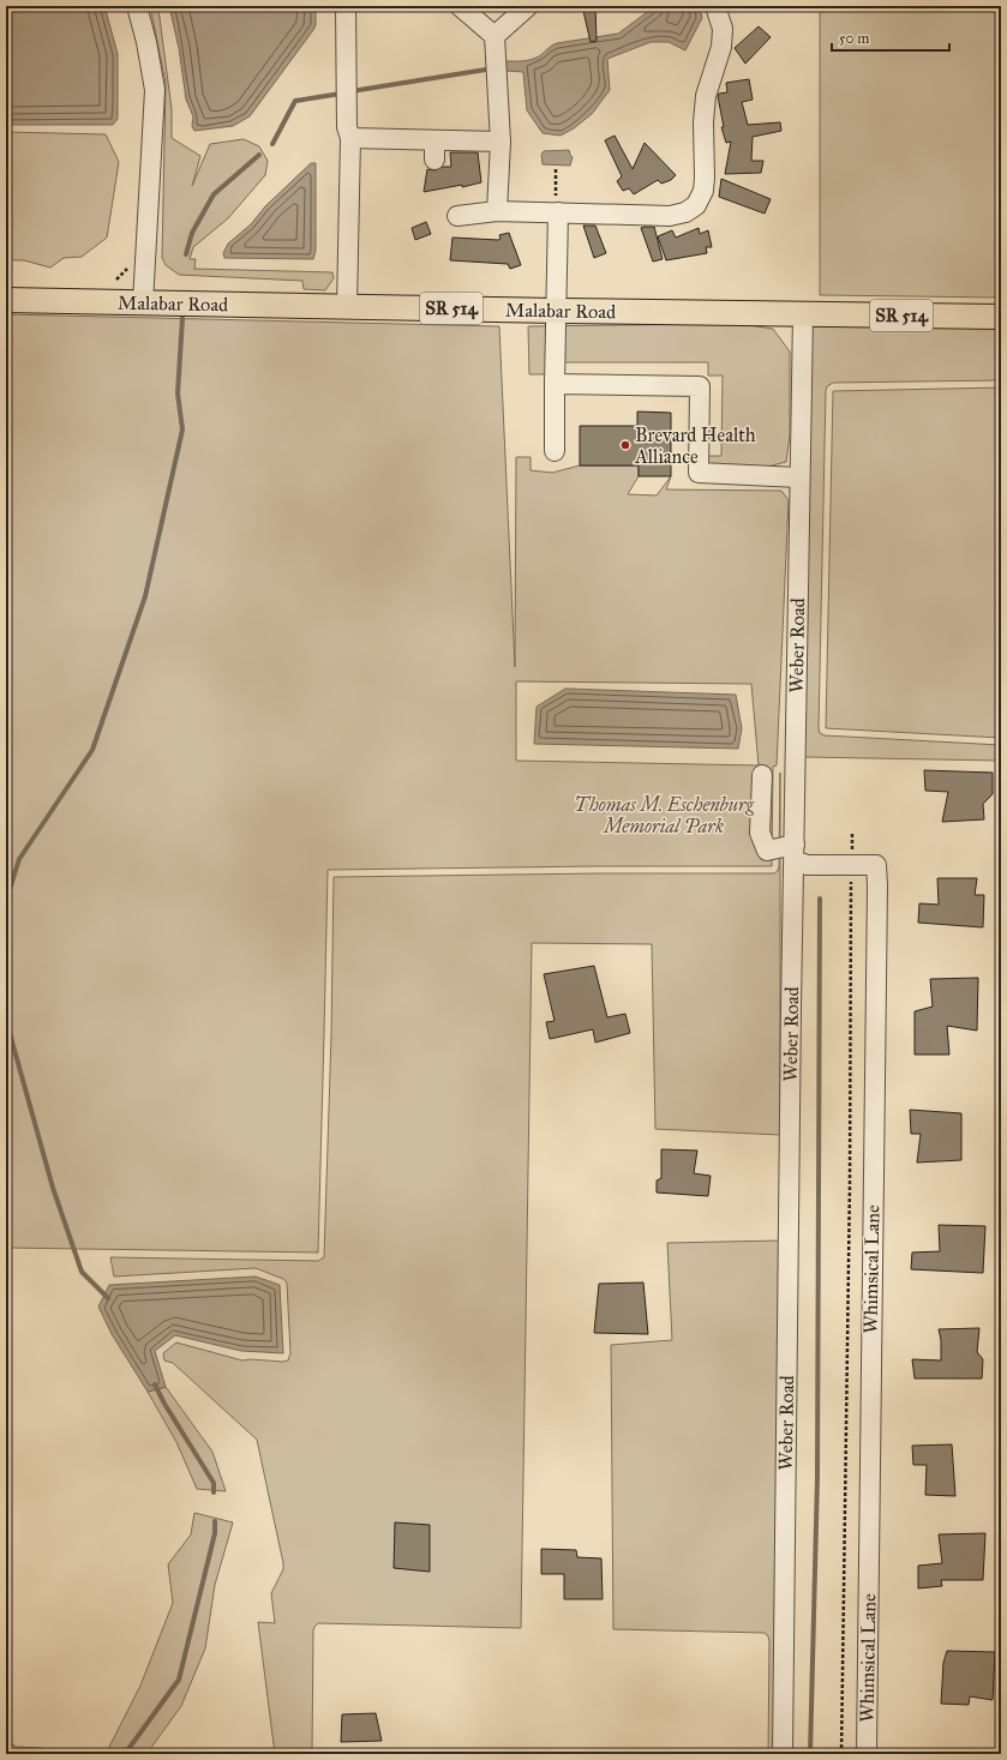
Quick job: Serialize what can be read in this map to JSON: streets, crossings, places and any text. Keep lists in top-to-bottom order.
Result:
{
  "streets": {
    "main road": ["Malabar Road", "SR 514"],
    "street": ["Weber Road", "Whimsical Lane"]
  },
  "crossings": [
    ["Malabar Road", "Weber Road"],
    ["Weber Road", "Whimsical Lane"]
  ],
  "parks": ["Thomas M. Eschenburg Memorial Park"],
  "places": ["Brevard Health Alliance"],
  "scale_bar": "50 m"
}
